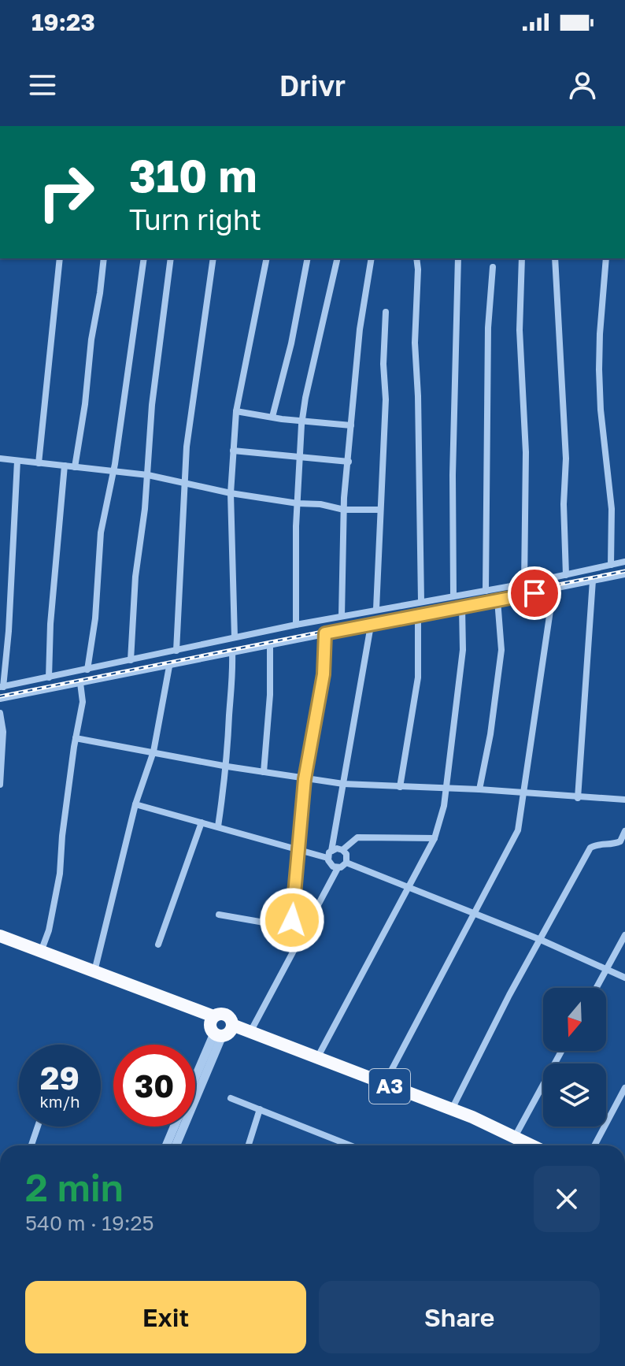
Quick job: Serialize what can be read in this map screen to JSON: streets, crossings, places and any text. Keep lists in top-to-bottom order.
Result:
{
  "streets": {
    "highway": ["A3"]
  },
  "north": "bottom",
  "page": {
    "status": "19:23",
    "header": "Drivr",
    "turn": ["310 m", "Turn right"],
    "speed": "29 km/h",
    "limit": "30",
    "heading": ["2 min", "540 m · 19:25"],
    "buttons": ["Exit", "Share"]
  }
}
